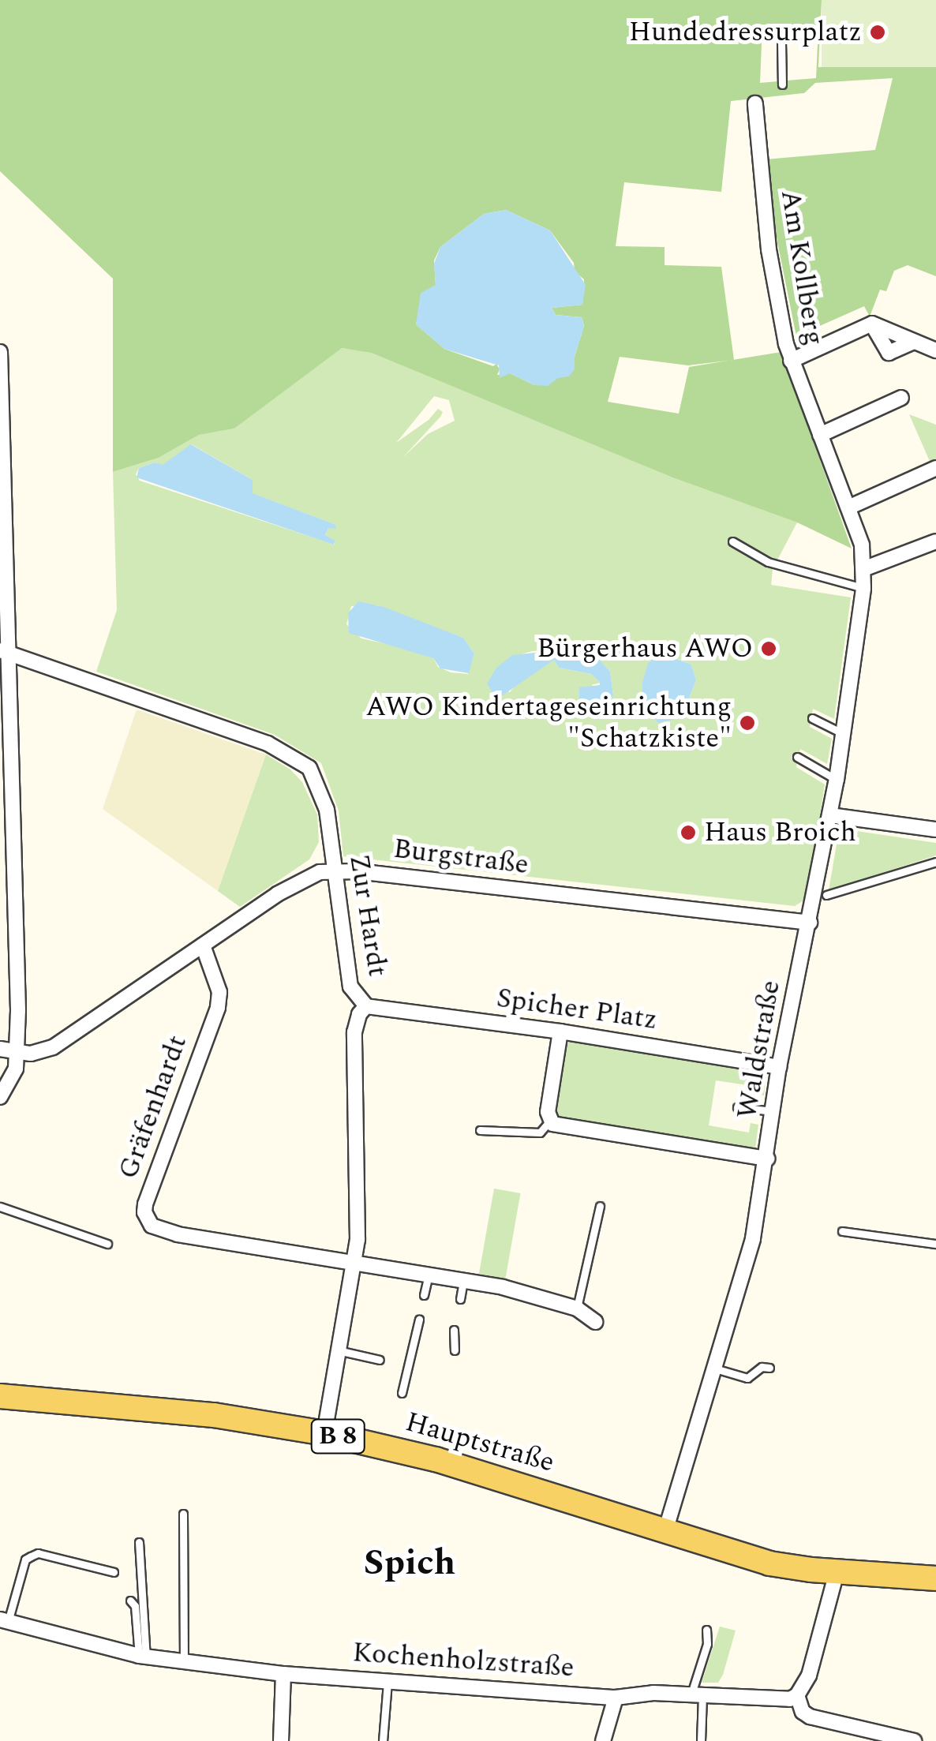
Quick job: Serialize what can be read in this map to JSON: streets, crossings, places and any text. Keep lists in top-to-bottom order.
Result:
{
  "streets": {
    "main road": ["B 8", "Hauptstraße"],
    "street": [
      "Am Kollberg",
      "Burgstraße",
      "Zur Hardt",
      "Spicher Platz",
      "Waldstraße",
      "Gräfenhardt",
      "Kochenholzstraße"
    ]
  },
  "crossings": [
    ["Am Kollberg", "Waldstraße"],
    ["Burgstraße", "Zur Hardt"],
    ["Burgstraße", "Waldstraße"],
    ["Burgstraße", "Gräfenhardt"],
    ["Zur Hardt", "Spicher Platz"],
    ["Zur Hardt", "Gräfenhardt"],
    ["Zur Hardt", "Hauptstraße"],
    ["Spicher Platz", "Waldstraße"],
    ["Waldstraße", "Hauptstraße"]
  ],
  "districts": ["Spich"],
  "places": [
    "Hundedressurplatz",
    "Bürgerhaus AWO",
    "AWO Kindertageseinrichtung \"Schatzkiste\"",
    "Haus Broich"
  ]
}
